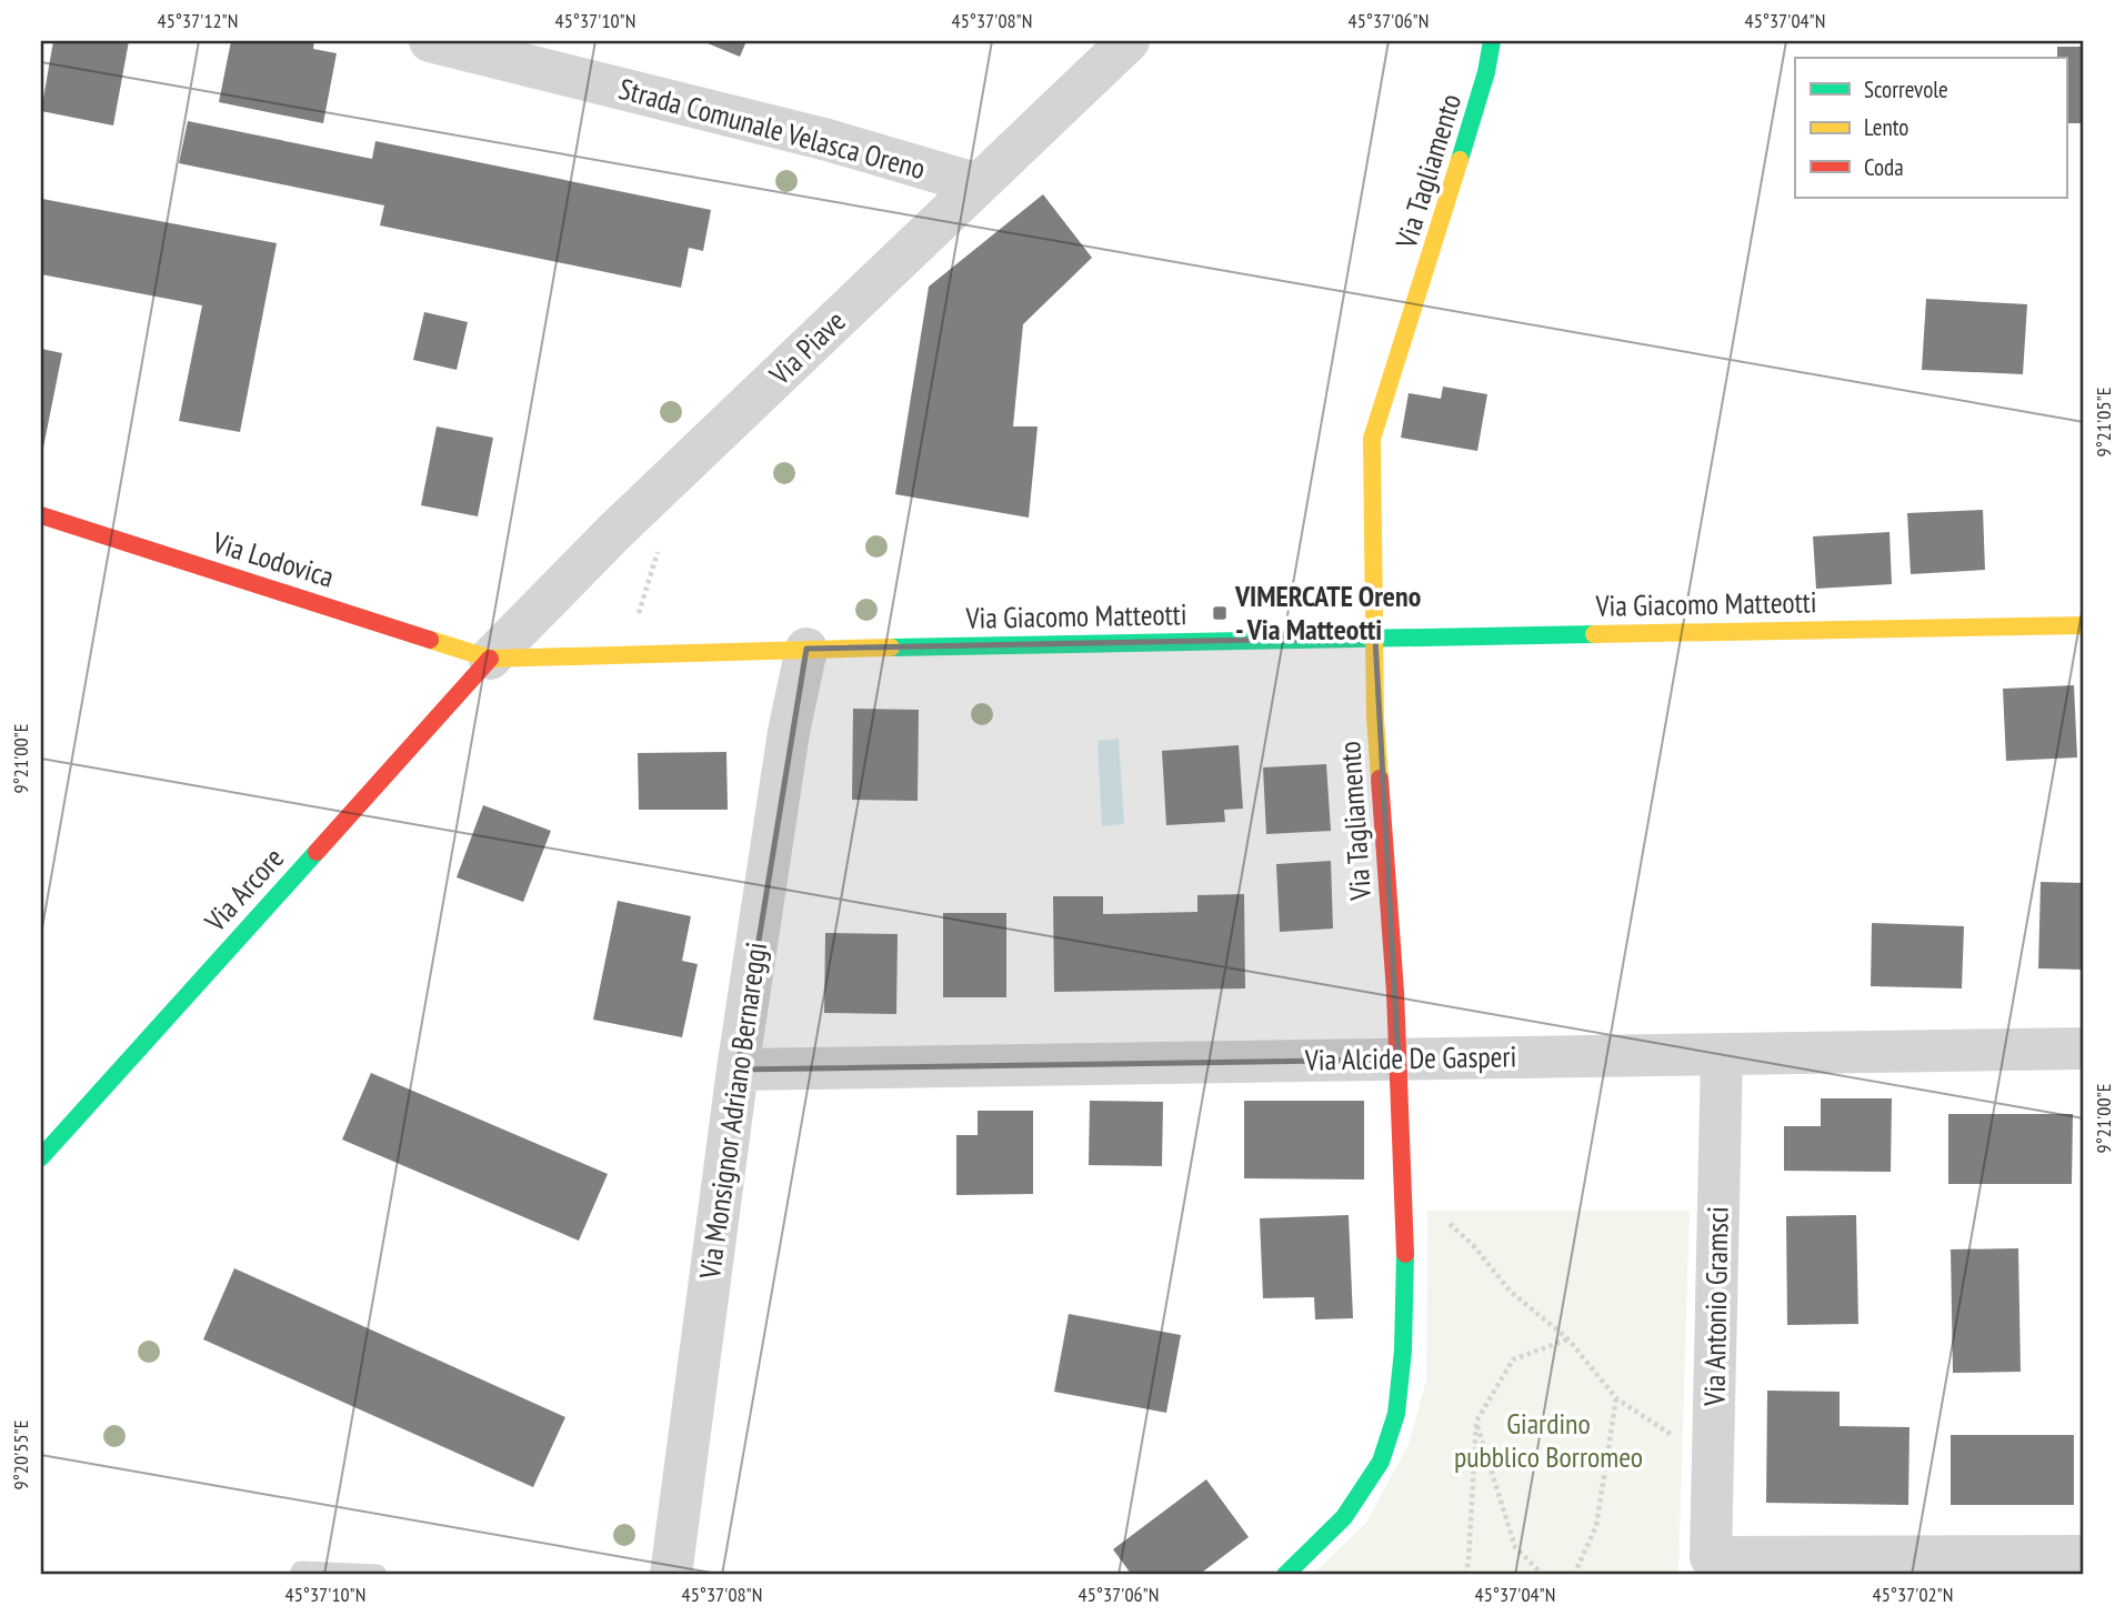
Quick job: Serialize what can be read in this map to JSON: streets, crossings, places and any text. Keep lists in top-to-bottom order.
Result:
{
  "streets": {
    "street": [
      "Strada Comunale Velasca Oreno",
      "Via Tagliamento",
      "Via Piave",
      "Via Lodovica",
      "Via Giacomo Matteotti",
      "Via Arcore",
      "Via Alcide De Gasperi",
      "Via Monsignor Adriano Bernareggi",
      "Via Antonio Gramsci"
    ]
  },
  "crossings": [
    ["Strada Comunale Velasca Oreno", "Via Piave"],
    ["Via Tagliamento", "Via Giacomo Matteotti"],
    ["Via Tagliamento", "Via Alcide De Gasperi"],
    ["Via Piave", "Via Lodovica"],
    ["Via Piave", "Via Giacomo Matteotti"],
    ["Via Piave", "Via Arcore"],
    ["Via Lodovica", "Via Giacomo Matteotti"],
    ["Via Lodovica", "Via Arcore"],
    ["Via Giacomo Matteotti", "Via Arcore"],
    ["Via Giacomo Matteotti", "Via Monsignor Adriano Bernareggi"],
    ["Via Alcide De Gasperi", "Via Monsignor Adriano Bernareggi"],
    ["Via Alcide De Gasperi", "Via Antonio Gramsci"]
  ],
  "parks": ["Giardino pubblico Borromeo"],
  "places": {
    "transit": ["VIMERCATE Oreno - Via Matteotti"]
  },
  "legend": ["Scorrevole", "Lento", "Coda"],
  "coordinates": [
    "45°37'12\"N",
    "45°37'10\"N",
    "45°37'08\"N",
    "45°37'06\"N",
    "45°37'04\"N",
    "9°21'05\"E",
    "9°21'00\"E",
    "9°20'55\"E",
    "45°37'02\"N"
  ]
}
